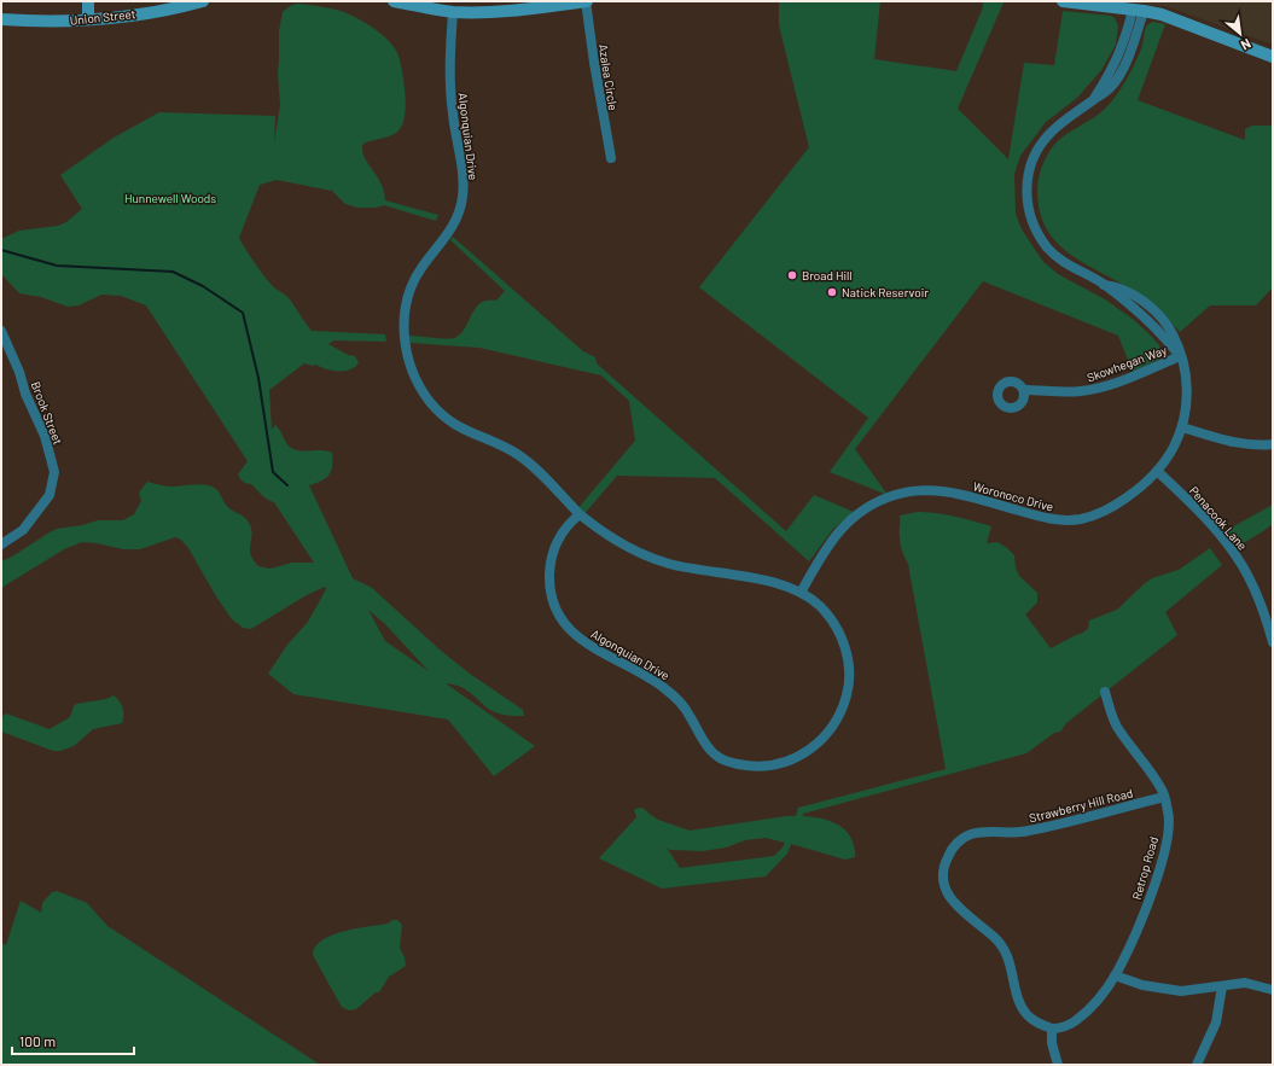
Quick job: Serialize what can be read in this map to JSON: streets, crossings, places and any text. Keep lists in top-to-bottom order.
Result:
{
  "streets": {
    "street": [
      "Union Street",
      "Azalea Circle",
      "Algonquian Drive",
      "Skowhegan Way",
      "Brook Street",
      "Woronoco Drive",
      "Penacook Lane",
      "Strawberry Hill Road",
      "Retrop Road"
    ]
  },
  "crossings": [
    ["Algonquian Drive", "Woronoco Drive"],
    ["Skowhegan Way", "Woronoco Drive"],
    ["Woronoco Drive", "Penacook Lane"],
    ["Strawberry Hill Road", "Retrop Road"]
  ],
  "parks": ["Hunnewell Woods"],
  "places": ["Broad Hill", "Natick Reservoir"],
  "scale_bar": "100 m",
  "north": "bottom right"
}
